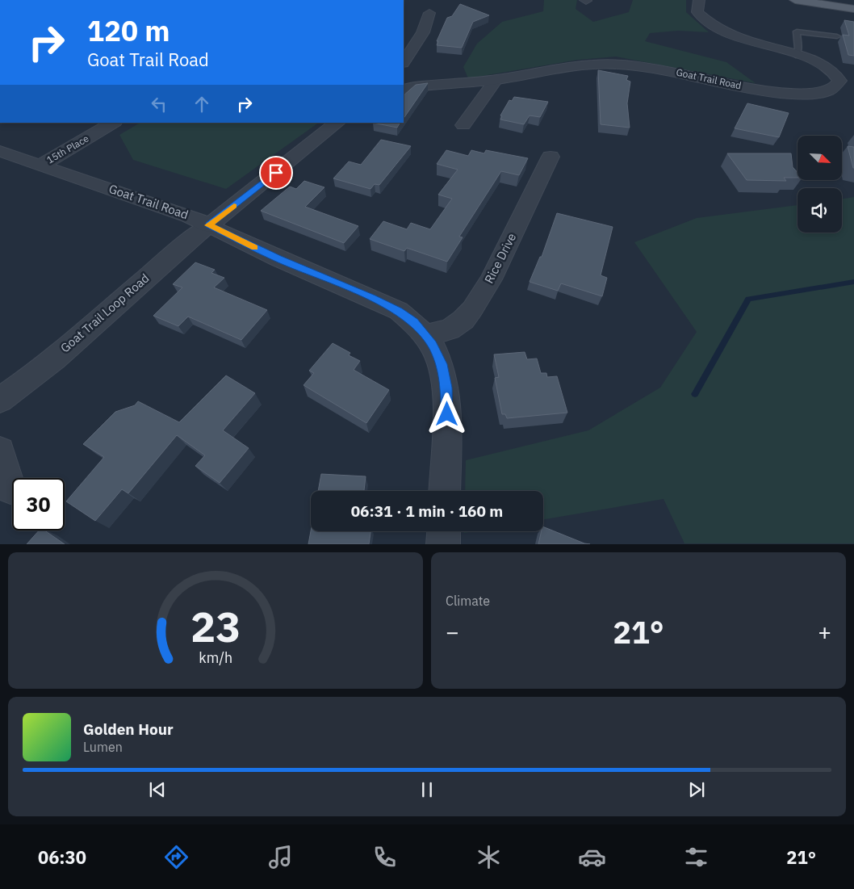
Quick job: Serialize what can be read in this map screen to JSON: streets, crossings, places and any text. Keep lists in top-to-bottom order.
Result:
{
  "streets": {
    "street": [
      "Goat Trail Road",
      "15th Place",
      "Rice Drive",
      "Goat Trail Loop Road"
    ]
  },
  "crossings": [
    ["Goat Trail Road", "15th Place"],
    ["Goat Trail Road", "Rice Drive"],
    ["Goat Trail Road", "Goat Trail Loop Road"]
  ],
  "north": "bottom right",
  "page": {
    "turn": ["120 m", "Goat Trail Road"],
    "limit": "30",
    "trip": "06:31 · 1 min · 160 m",
    "tile": "Climate",
    "heat": ["−", "21°", "+"],
    "song": ["Golden Hour", "Lumen"],
    "tabs": ["06:30", "21°"],
    "gauge": ["23", "km/h"]
  }
}
